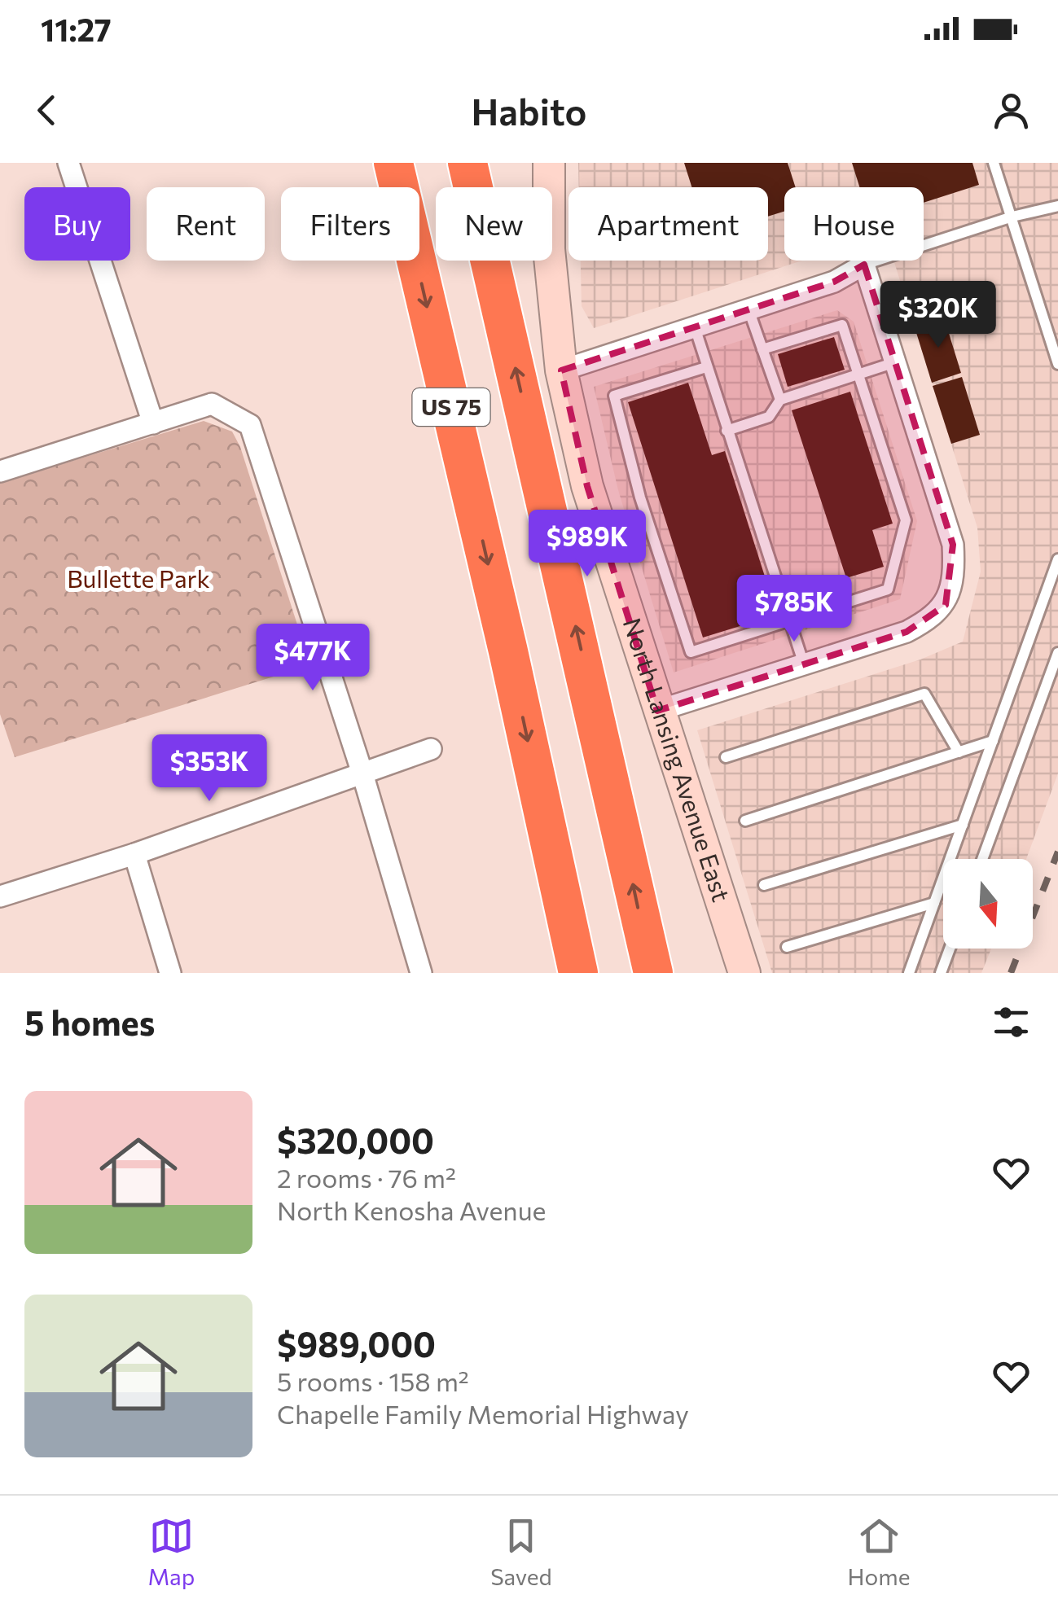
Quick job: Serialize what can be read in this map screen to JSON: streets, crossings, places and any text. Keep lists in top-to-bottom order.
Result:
{
  "streets": {
    "highway": ["US 75"],
    "street": ["North Lansing Avenue East"]
  },
  "parks": ["Bullette Park"],
  "north": "bottom",
  "page": {
    "status": "11:27",
    "header": "Habito",
    "chip": [
      "Buy",
      "Rent",
      "Filters",
      "New",
      "Apartment",
      "House"
    ],
    "price": [
      "$320K",
      "$989K",
      "$785K",
      "$477K",
      "$353K"
    ],
    "heading": "5 homes",
    "list": [
      {
        "name": "$320,000",
        "note": "2 rooms · 76 m² · North Kenosha Avenue"
      },
      {
        "name": "$989,000",
        "note": "5 rooms · 158 m² · Chapelle Family Memorial Highway"
      }
    ],
    "tabs": ["Map", "Saved", "Home"]
  }
}
